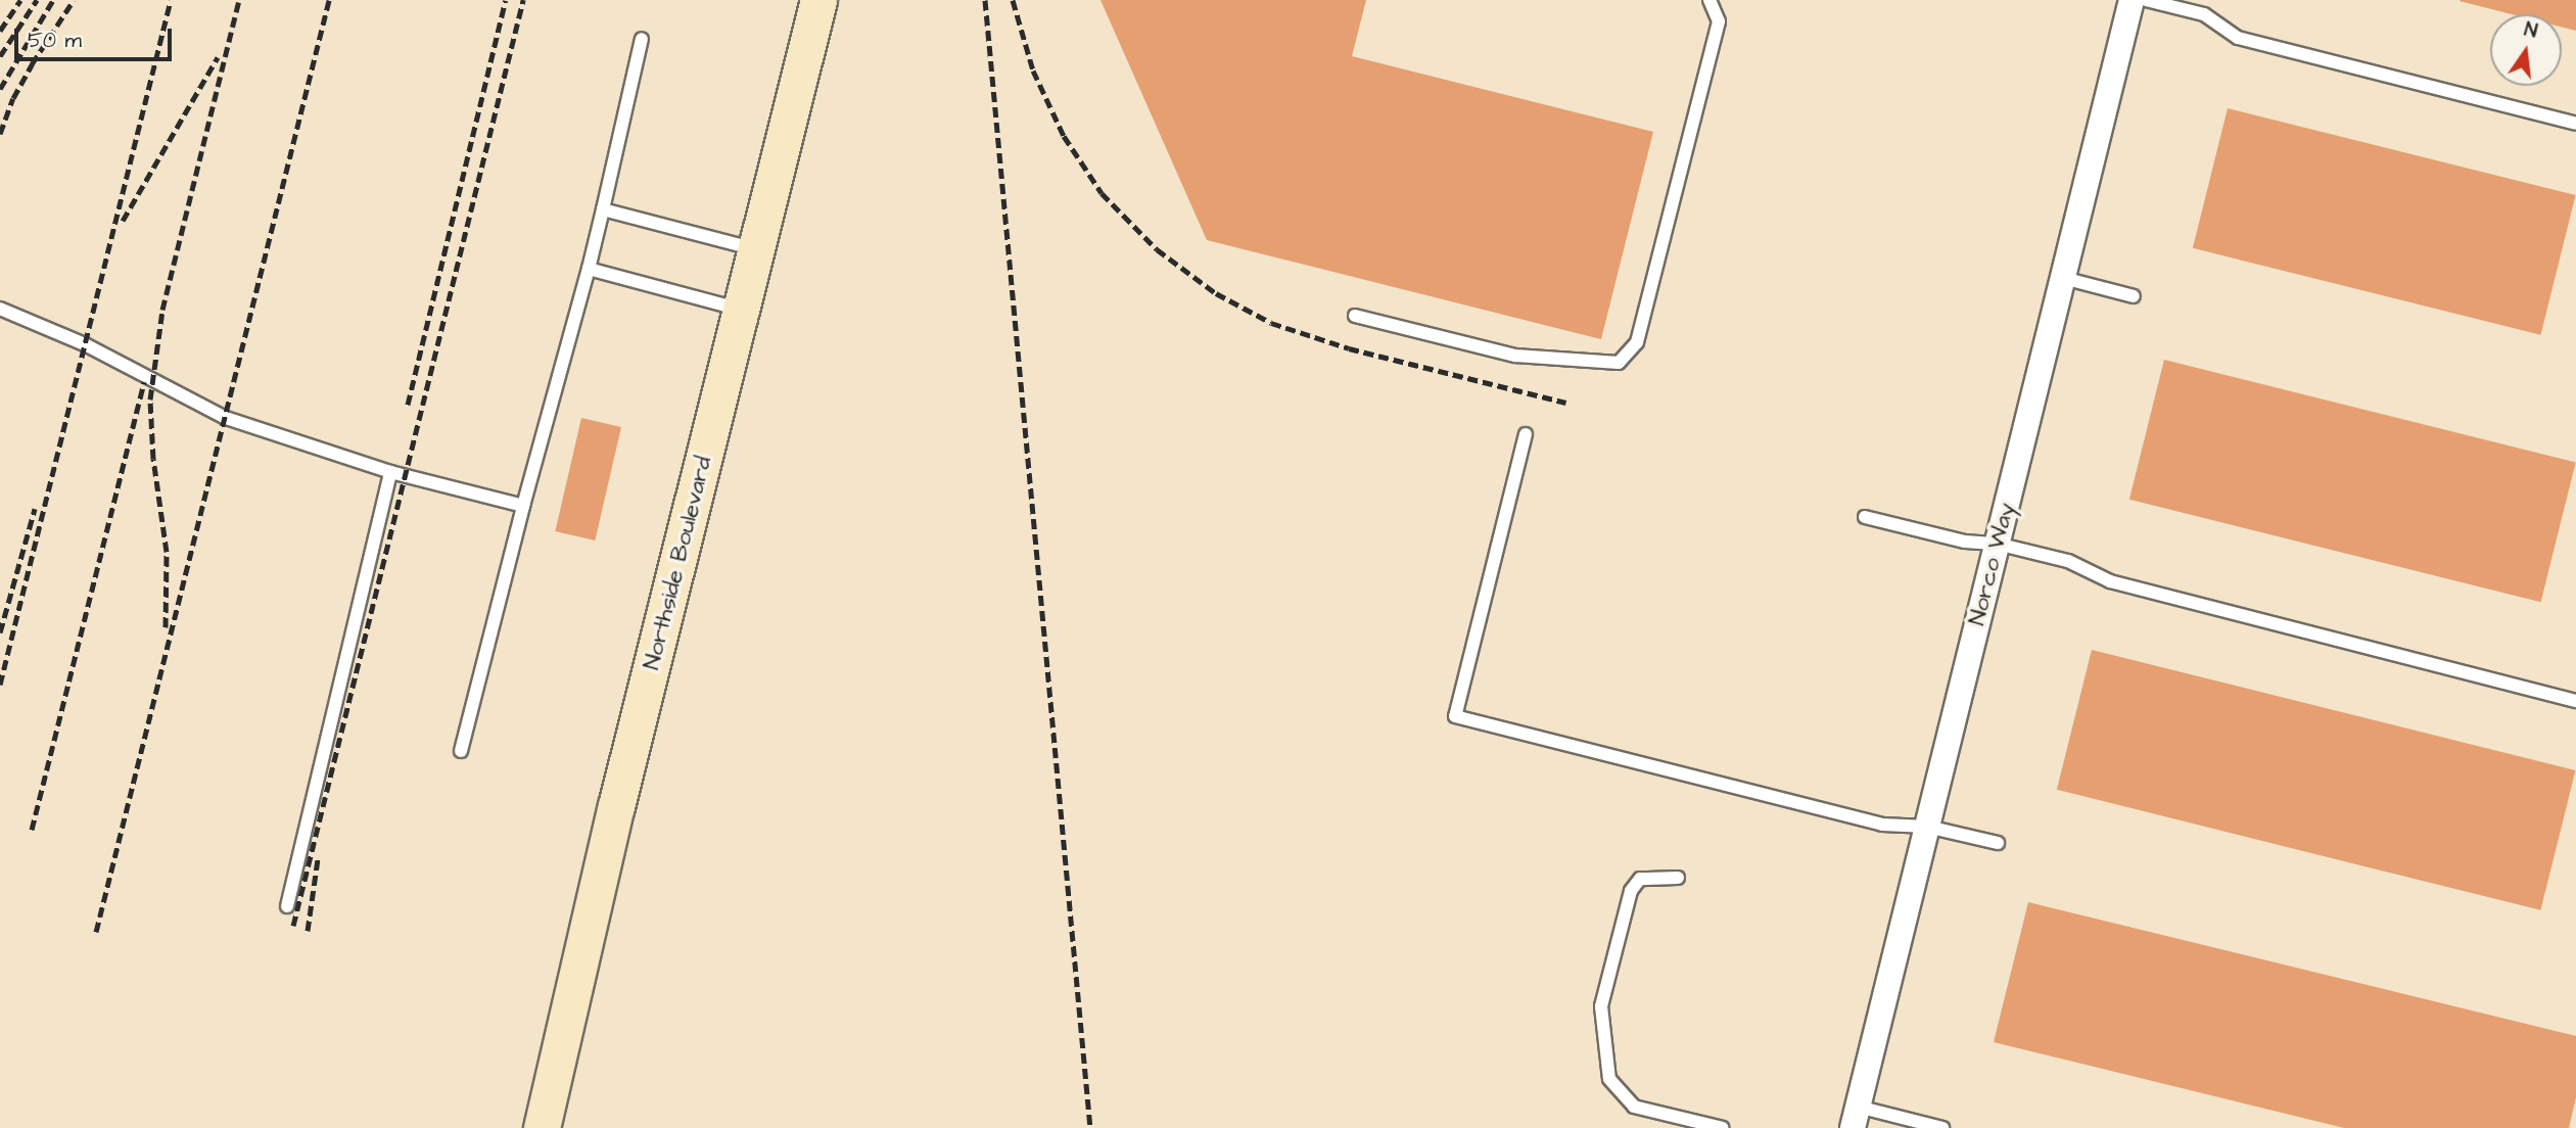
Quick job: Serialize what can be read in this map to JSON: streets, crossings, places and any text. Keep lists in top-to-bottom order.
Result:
{
  "streets": {
    "main road": ["Northside Boulevard"],
    "street": ["Norco Way"]
  },
  "scale_bar": "50 m",
  "north": "top"
}
